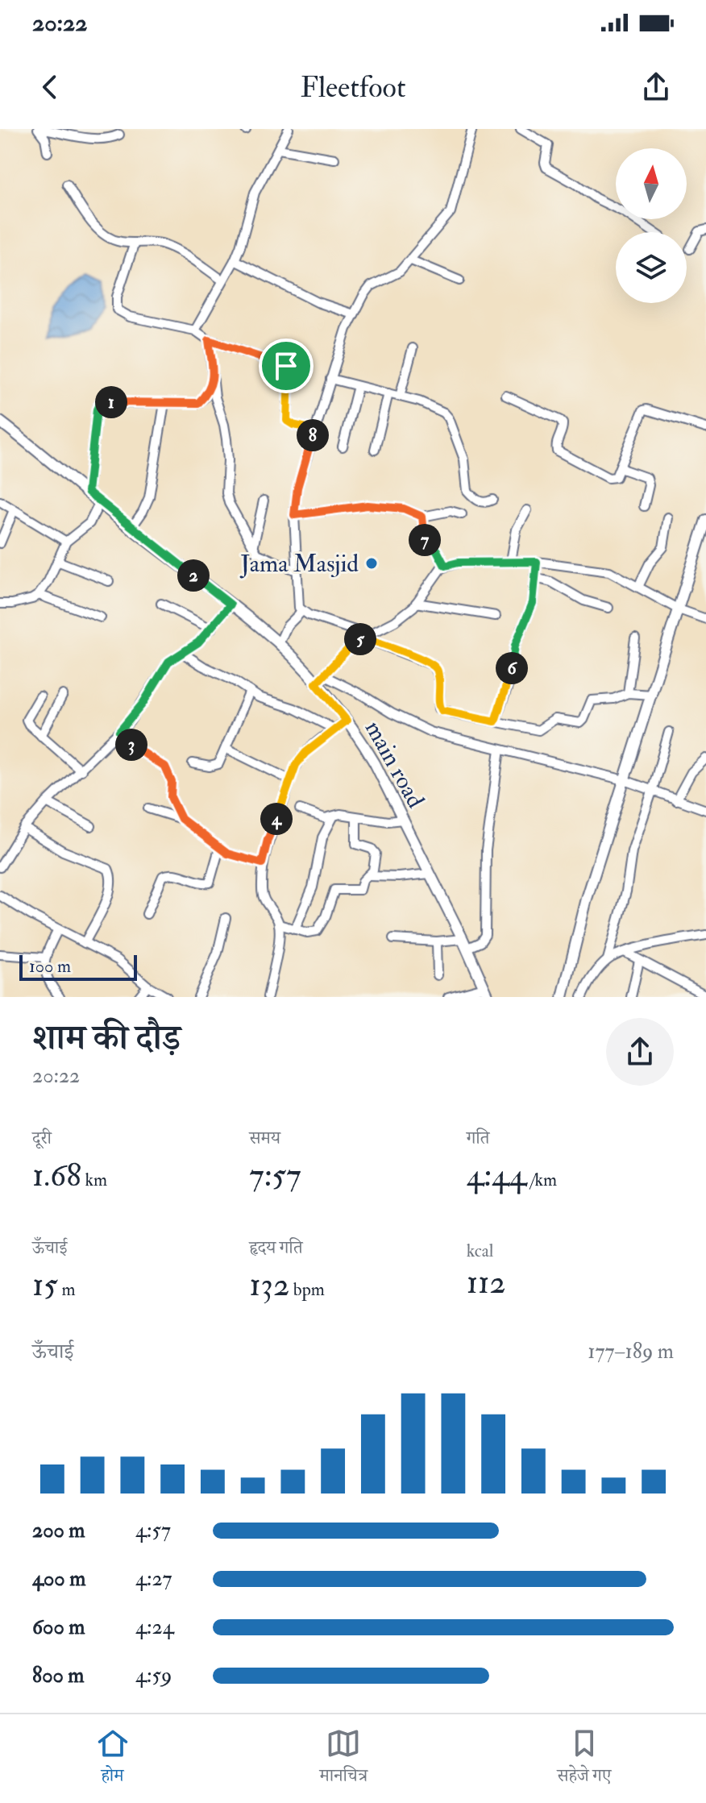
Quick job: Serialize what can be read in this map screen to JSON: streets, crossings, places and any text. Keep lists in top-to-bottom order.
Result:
{
  "streets": {
    "main road": ["main road"]
  },
  "places": ["Jama Masjid"],
  "scale_bar": "100 m",
  "north": "top",
  "page": {
    "status": "20:22",
    "header": "Fleetfoot",
    "pins": [
      "1",
      "8",
      "7",
      "2",
      "5",
      "6",
      "3",
      "4"
    ],
    "scale": "100 m",
    "heading": ["शाम की दौड़", "20:22"],
    "stats": [
      ["दूरी", "1.68 km"],
      ["समय", "7:57"],
      ["गति", "4:44 /km"],
      ["ऊँचाई", "15 m"],
      ["हृदय गति", "132 bpm"],
      ["kcal", "112"]
    ],
    "chart": ["ऊँचाई", "177–189 m"],
    "list": [
      {
        "name": "200 m",
        "note": "4:57"
      },
      {
        "name": "400 m",
        "note": "4:27"
      },
      {
        "name": "600 m",
        "note": "4:24"
      },
      {
        "name": "800 m",
        "note": "4:59"
      }
    ],
    "tabs": ["होम", "मानचित्र", "सहेजे गए"]
  }
}
